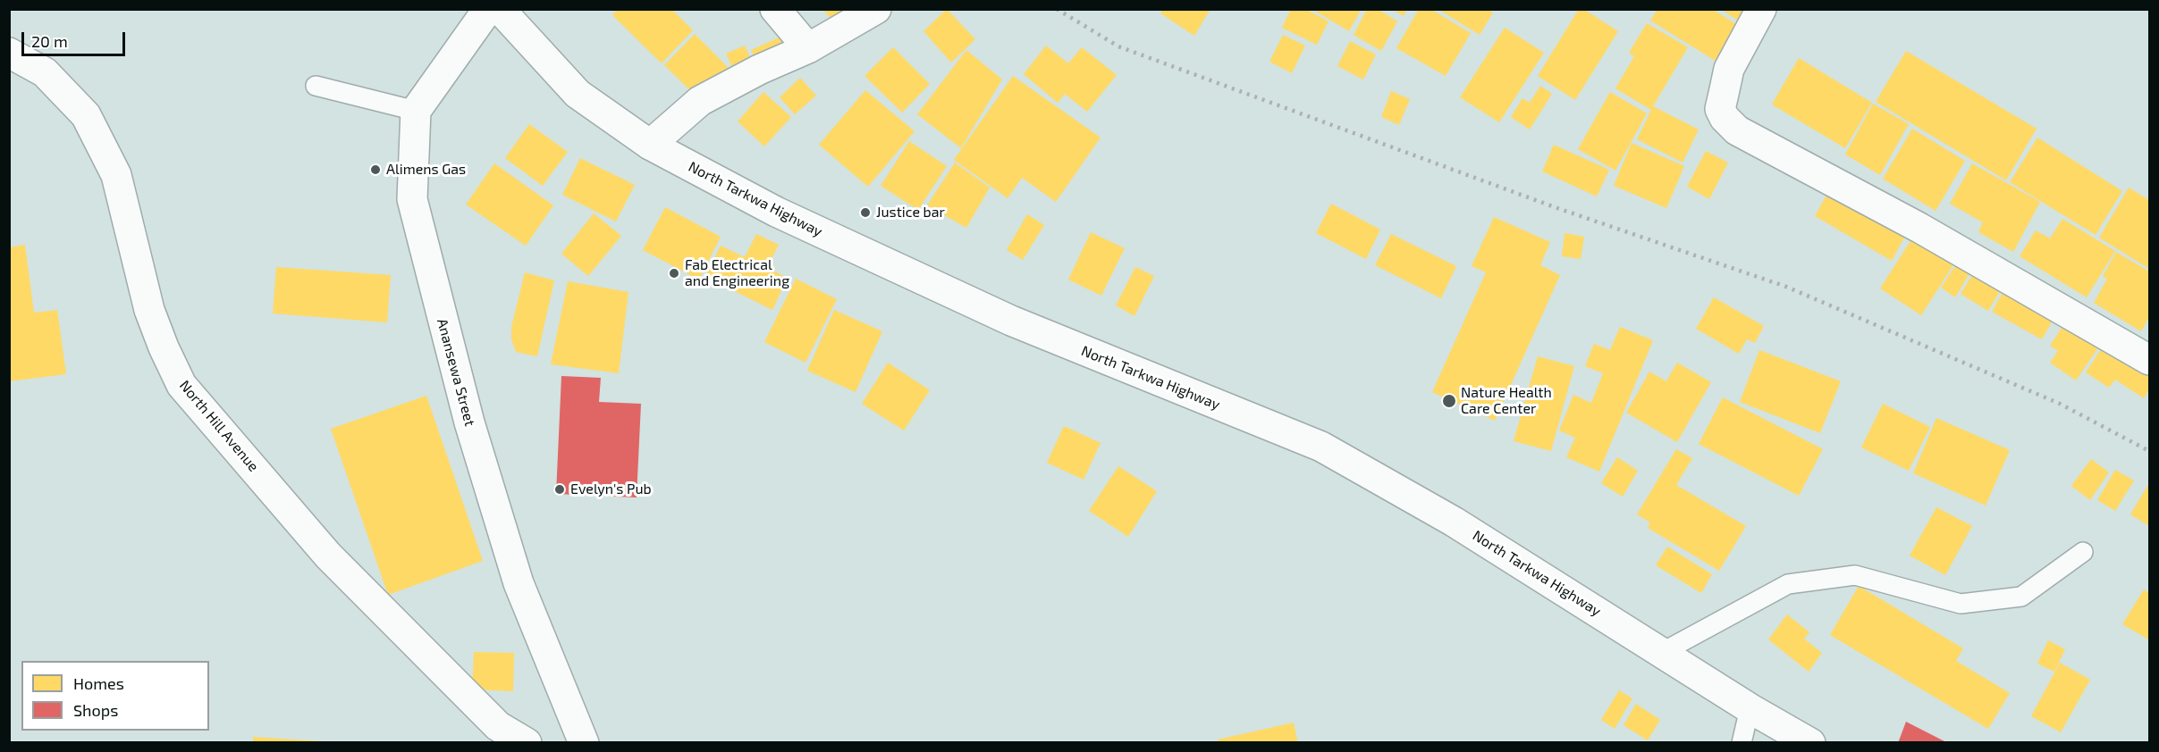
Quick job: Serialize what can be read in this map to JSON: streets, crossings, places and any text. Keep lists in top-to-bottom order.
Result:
{
  "streets": {
    "street": ["North Tarkwa Highway", "Anansewa Street", "North Hill Avenue"]
  },
  "places": [
    "Alimens Gas",
    "Justice bar",
    "Fab Electrical and Engineering",
    "Nature Health Care Center",
    "Evelyn's Pub"
  ],
  "legend": ["Homes", "Shops"],
  "scale_bar": "20 m"
}
